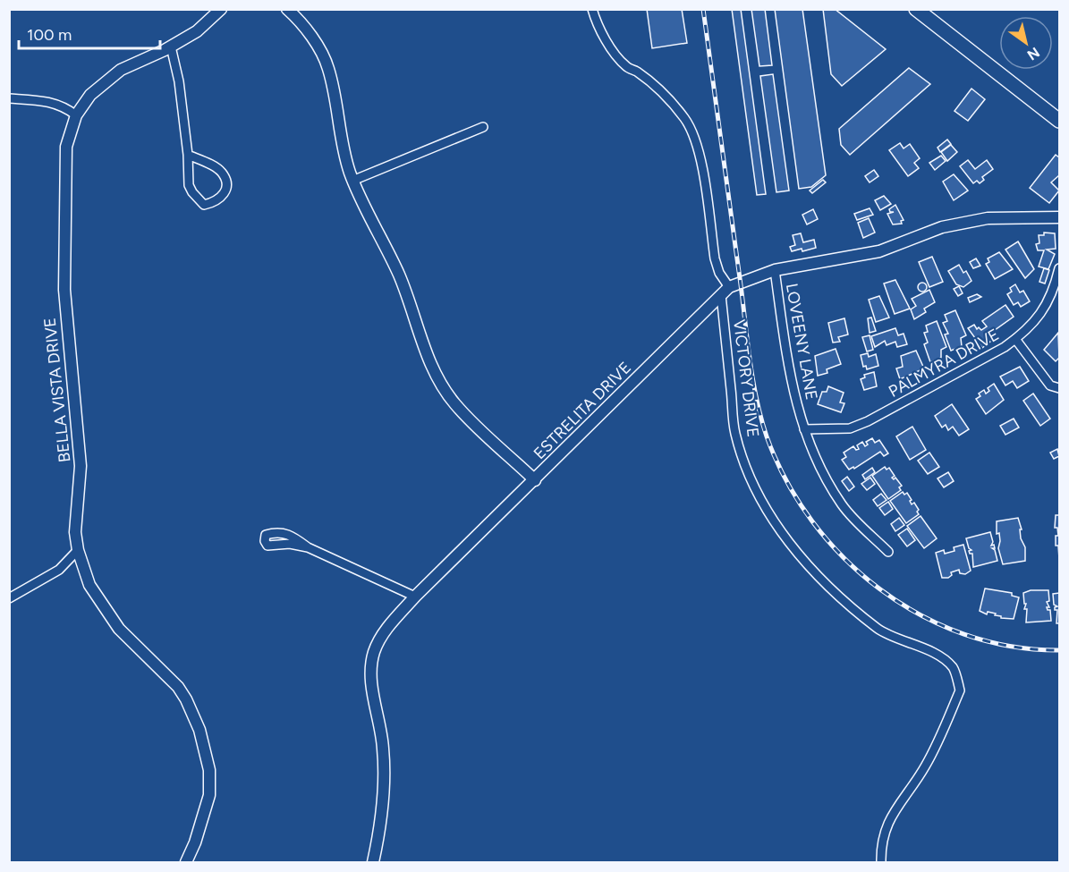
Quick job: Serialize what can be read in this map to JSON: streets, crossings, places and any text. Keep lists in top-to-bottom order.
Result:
{
  "streets": {
    "street": [
      "LOVEENY LANE",
      "PALMYRA DRIVE",
      "VICTORY DRIVE",
      "BELLA VISTA DRIVE",
      "ESTRELITA DRIVE"
    ]
  },
  "crossings": [
    ["LOVEENY LANE", "PALMYRA DRIVE"],
    ["LOVEENY LANE", "ESTRELITA DRIVE"],
    ["VICTORY DRIVE", "ESTRELITA DRIVE"]
  ],
  "scale_bar": "100 m",
  "north": "bottom right"
}
